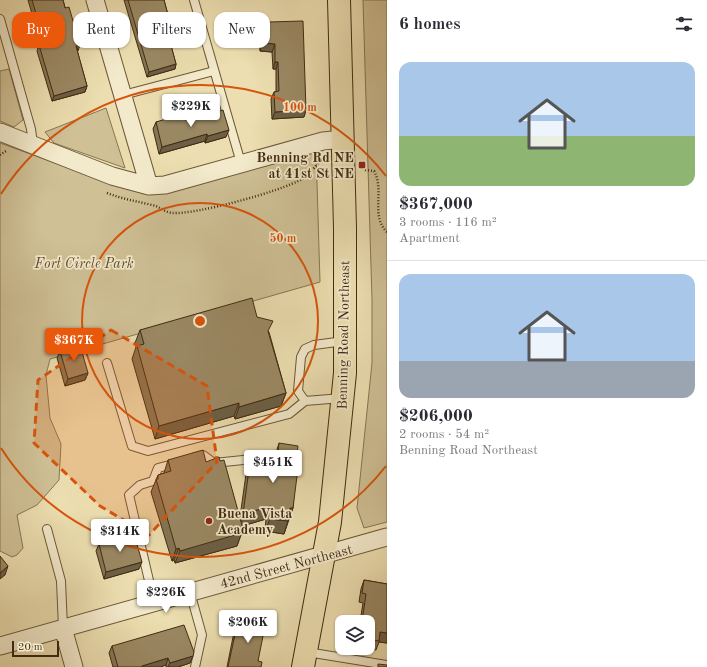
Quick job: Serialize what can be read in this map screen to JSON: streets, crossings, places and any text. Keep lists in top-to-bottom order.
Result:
{
  "streets": {
    "main road": ["Benning Road Northeast"],
    "street": ["42nd Street Northeast"]
  },
  "crossings": [
    ["Benning Road Northeast", "42nd Street Northeast"]
  ],
  "parks": ["Fort Circle Park"],
  "places": {
    "transit": ["Benning Rd NE at 41st St NE"],
    "other": ["Buena Vista Academy"]
  },
  "scale_bar": "20 m",
  "page": {
    "heading": "6 homes",
    "chip": [
      "Buy",
      "Rent",
      "Filters",
      "New"
    ],
    "list": [
      {
        "name": "$367,000",
        "note": "3 rooms · 116 m² · Apartment"
      },
      {
        "name": "$206,000",
        "note": "2 rooms · 54 m² · Benning Road Northeast"
      }
    ],
    "price": [
      "$229K",
      "$367K",
      "$451K",
      "$314K",
      "$226K",
      "$206K"
    ],
    "scale": "20 m"
  },
  "rings": ["100 m", "50 m"]
}
